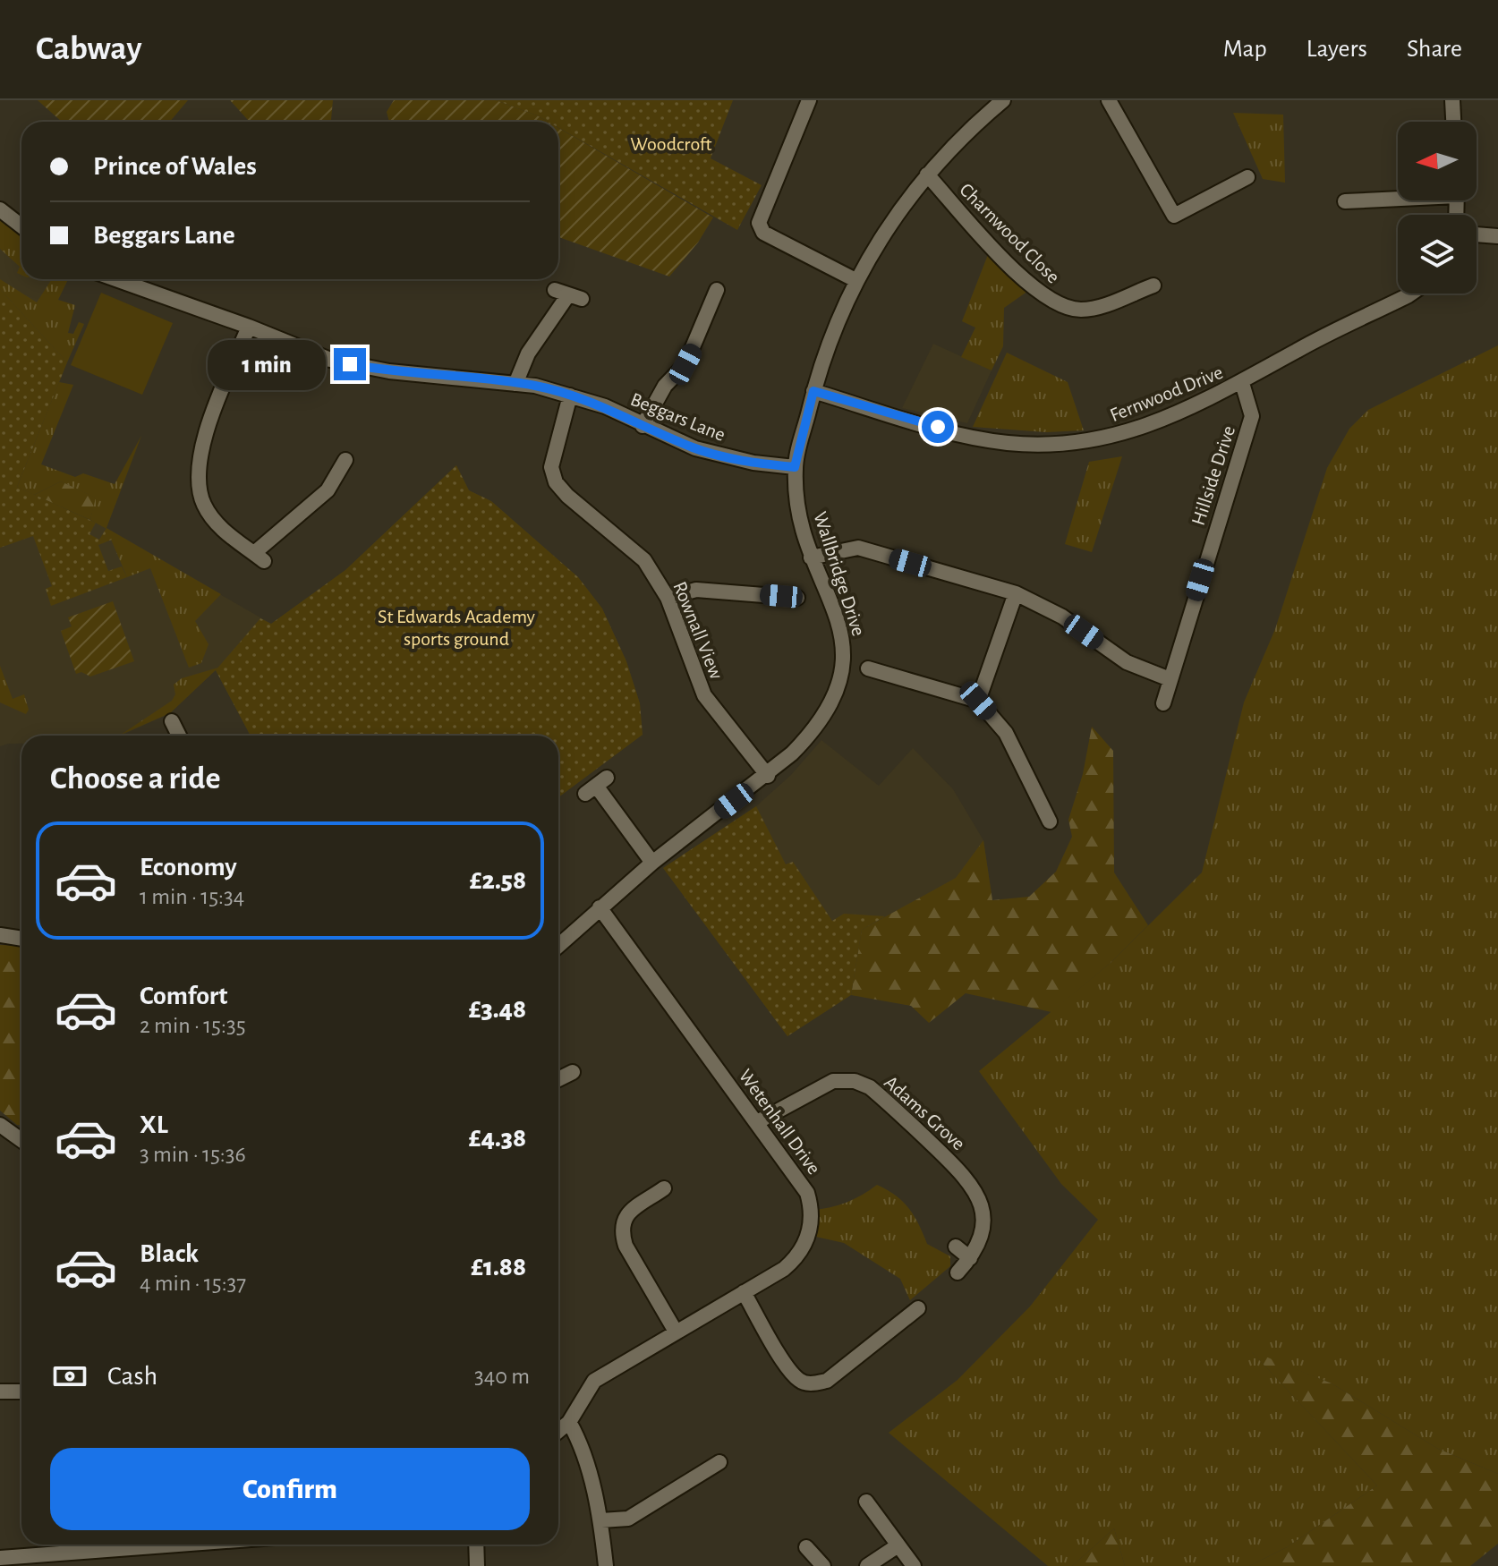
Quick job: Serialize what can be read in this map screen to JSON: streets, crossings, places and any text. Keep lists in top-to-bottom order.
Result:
{
  "streets": {
    "street": [
      "Charnwood Close",
      "Fernwood Drive",
      "Beggars Lane",
      "Hillside Drive",
      "Wallbridge Drive",
      "Rownall View",
      "Adams Grove",
      "Wetenhall Drive"
    ]
  },
  "crossings": [
    ["Charnwood Close", "Wallbridge Drive"],
    ["Fernwood Drive", "Hillside Drive"],
    ["Fernwood Drive", "Wallbridge Drive"],
    ["Beggars Lane", "Wallbridge Drive"],
    ["Beggars Lane", "Rownall View"],
    ["Wallbridge Drive", "Rownall View"],
    ["Wallbridge Drive", "Wetenhall Drive"],
    ["Adams Grove", "Wetenhall Drive"]
  ],
  "parks": ["Woodcroft", "St Edwards Academy sports ground"],
  "north": "left",
  "page": {
    "header": "Cabway",
    "nav": ["Map", "Layers", "Share"],
    "banner": ["Prince of Wales", "Beggars Lane"],
    "bubble": "1 min",
    "heading": "Choose a ride",
    "list": [
      {
        "name": "Economy",
        "note": "1 min · 15:34",
        "value": "£2.58"
      },
      {
        "name": "Comfort",
        "note": "2 min · 15:35",
        "value": "£3.48"
      },
      {
        "name": "XL",
        "note": "3 min · 15:36",
        "value": "£4.38"
      },
      {
        "name": "Black",
        "note": "4 min · 15:37",
        "value": "£1.88"
      }
    ],
    "pay": ["Cash", "340 m"],
    "buttons": "Confirm"
  }
}
